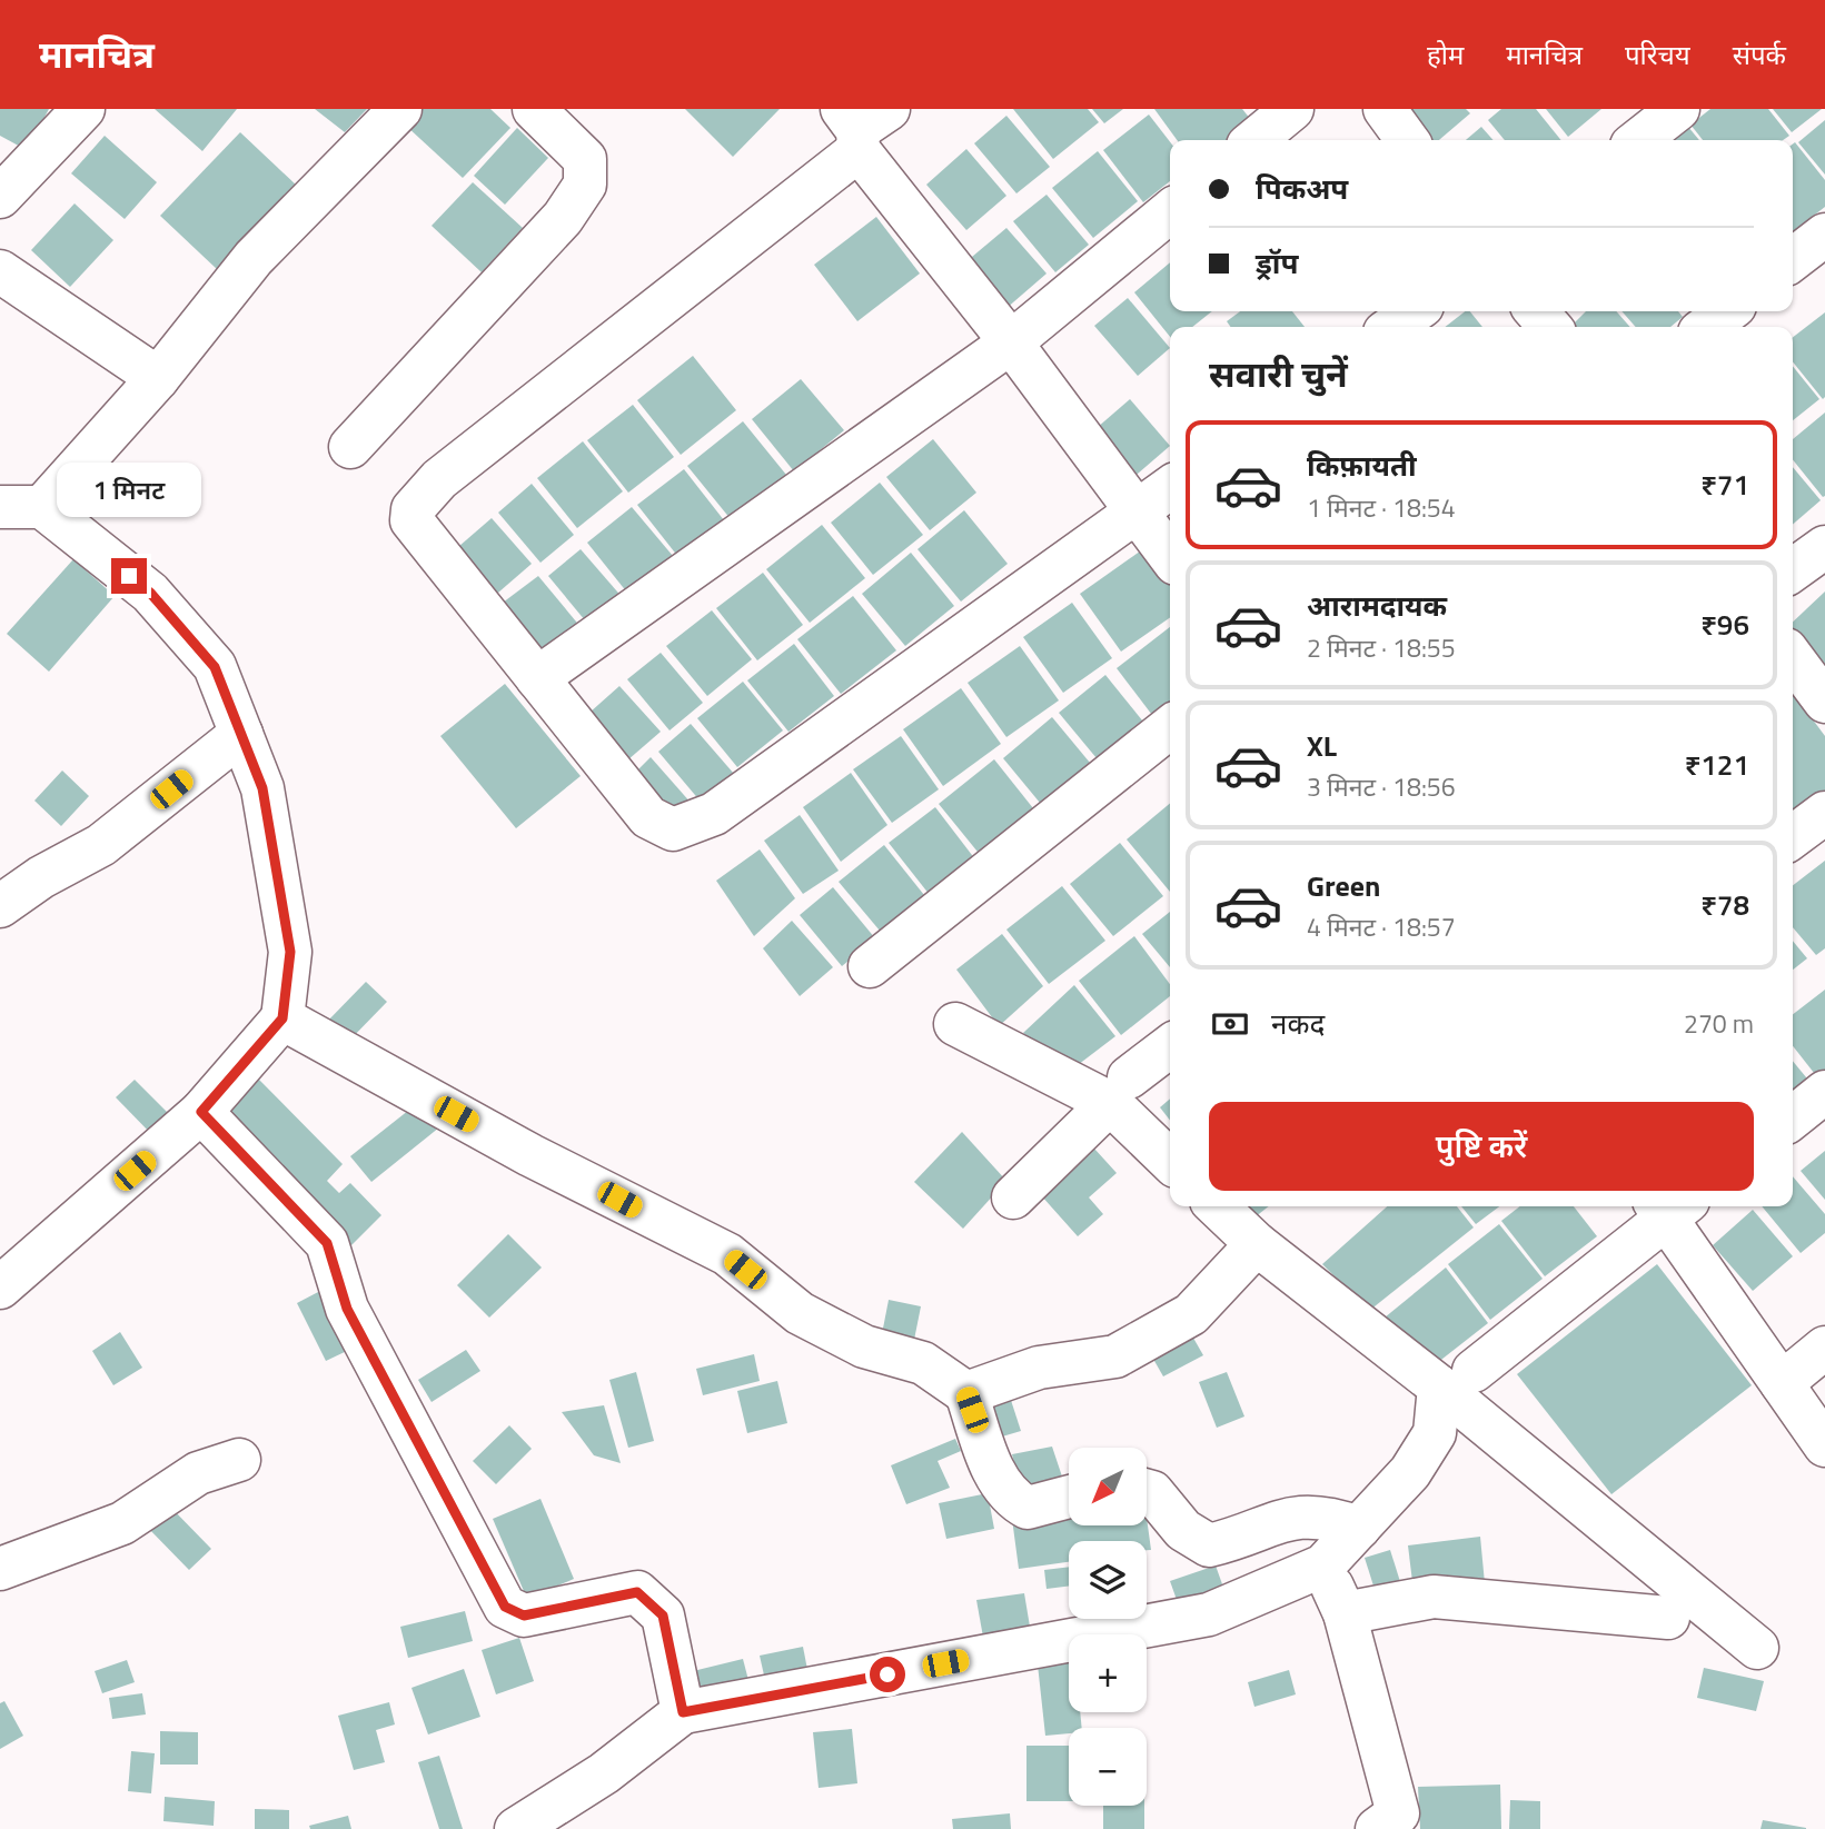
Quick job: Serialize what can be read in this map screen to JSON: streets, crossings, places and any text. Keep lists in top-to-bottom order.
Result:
{
  "north": "bottom left",
  "page": {
    "header": "मानचित्र",
    "nav": [
      "होम",
      "मानचित्र",
      "परिचय",
      "संपर्क"
    ],
    "banner": ["पिकअप", "ड्रॉप"],
    "heading": "सवारी चुनें",
    "list": [
      {
        "name": "किफ़ायती",
        "note": "1 मिनट · 18:54",
        "value": "₹71"
      },
      {
        "name": "आरामदायक",
        "note": "2 मिनट · 18:55",
        "value": "₹96"
      },
      {
        "name": "XL",
        "note": "3 मिनट · 18:56",
        "value": "₹121"
      },
      {
        "name": "Green",
        "note": "4 मिनट · 18:57",
        "value": "₹78"
      }
    ],
    "bubble": "1 मिनट",
    "pay": ["नकद", "270 m"],
    "buttons": "पुष्टि करें",
    "map_buttons": ["+", "−"]
  }
}
